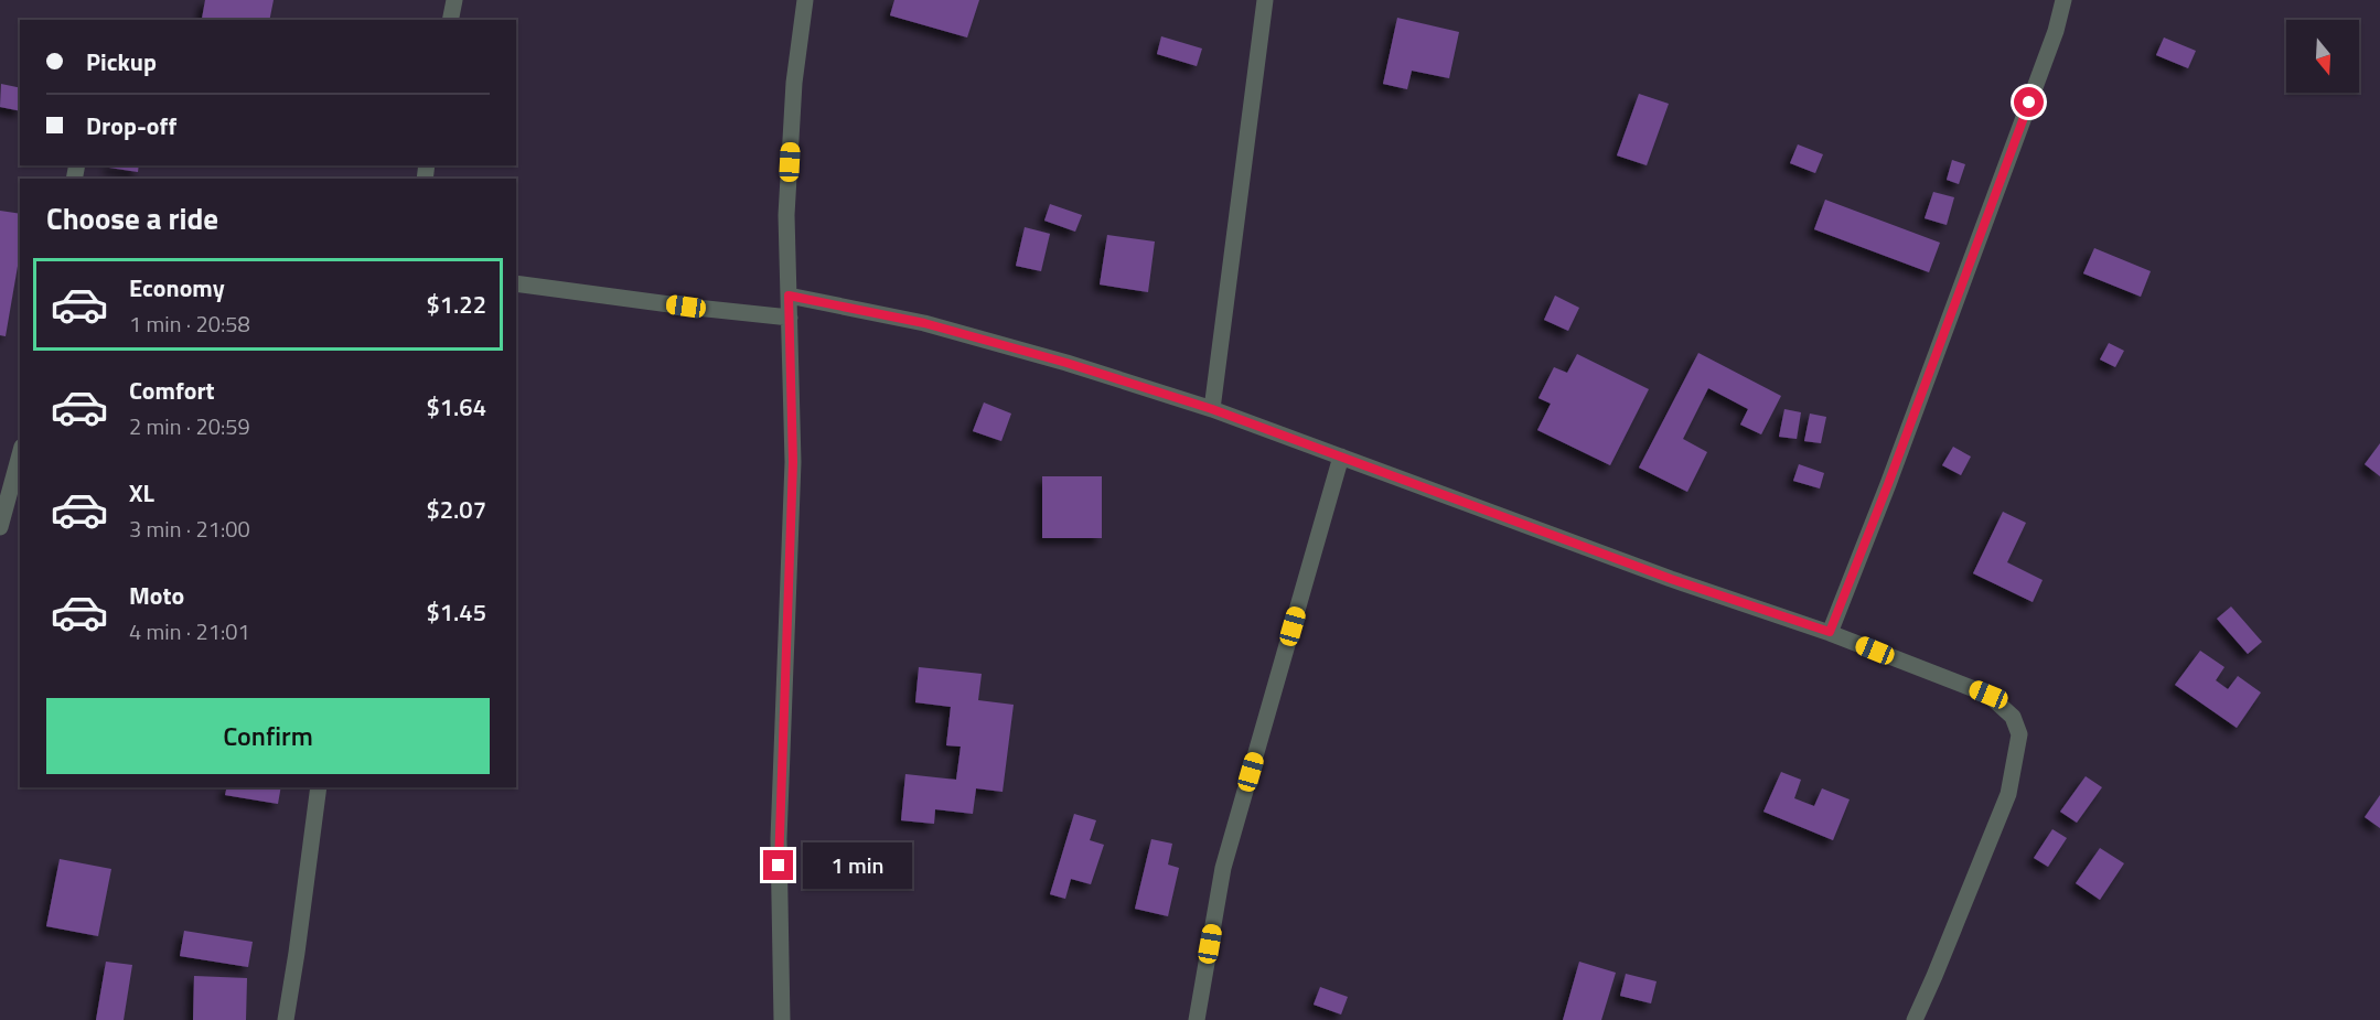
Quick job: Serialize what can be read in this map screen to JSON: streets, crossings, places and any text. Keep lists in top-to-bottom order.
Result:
{
  "north": "bottom",
  "page": {
    "banner": ["Pickup", "Drop-off"],
    "heading": "Choose a ride",
    "list": [
      {
        "name": "Economy",
        "note": "1 min · 20:58",
        "value": "$1.22"
      },
      {
        "name": "Comfort",
        "note": "2 min · 20:59",
        "value": "$1.64"
      },
      {
        "name": "XL",
        "note": "3 min · 21:00",
        "value": "$2.07"
      },
      {
        "name": "Moto",
        "note": "4 min · 21:01",
        "value": "$1.45"
      }
    ],
    "buttons": "Confirm",
    "bubble": "1 min"
  }
}
